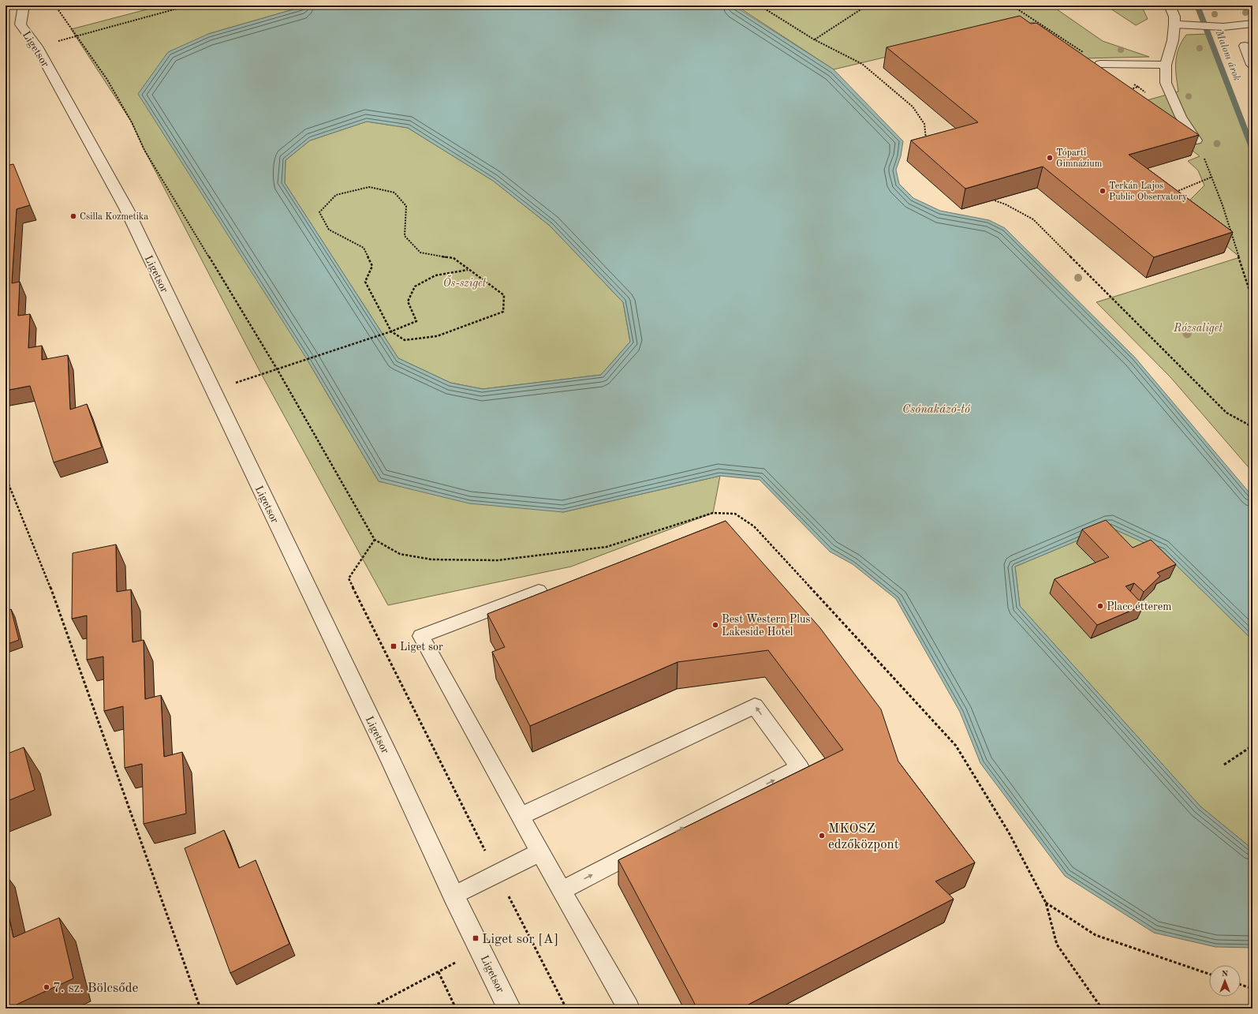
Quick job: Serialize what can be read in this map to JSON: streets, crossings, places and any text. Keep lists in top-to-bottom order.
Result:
{
  "streets": {
    "street": ["Ligetsor"]
  },
  "water": ["Malom árok", "Csónakázó-tó"],
  "parks": ["Ős-sziget", "Rózsaliget"],
  "places": {
    "other": [
      "Tóparti Gimnázium",
      "Terkán Lajos Public Observatory",
      "Csilla Kozmetika",
      "Placc étterem",
      "Best Western Plus Lakeside Hotel",
      "MKOSZ edzőközpont",
      "7. sz. Bölcsőde"
    ],
    "transit": ["Liget sor", "Liget sor [A]"]
  },
  "north": "top"
}
